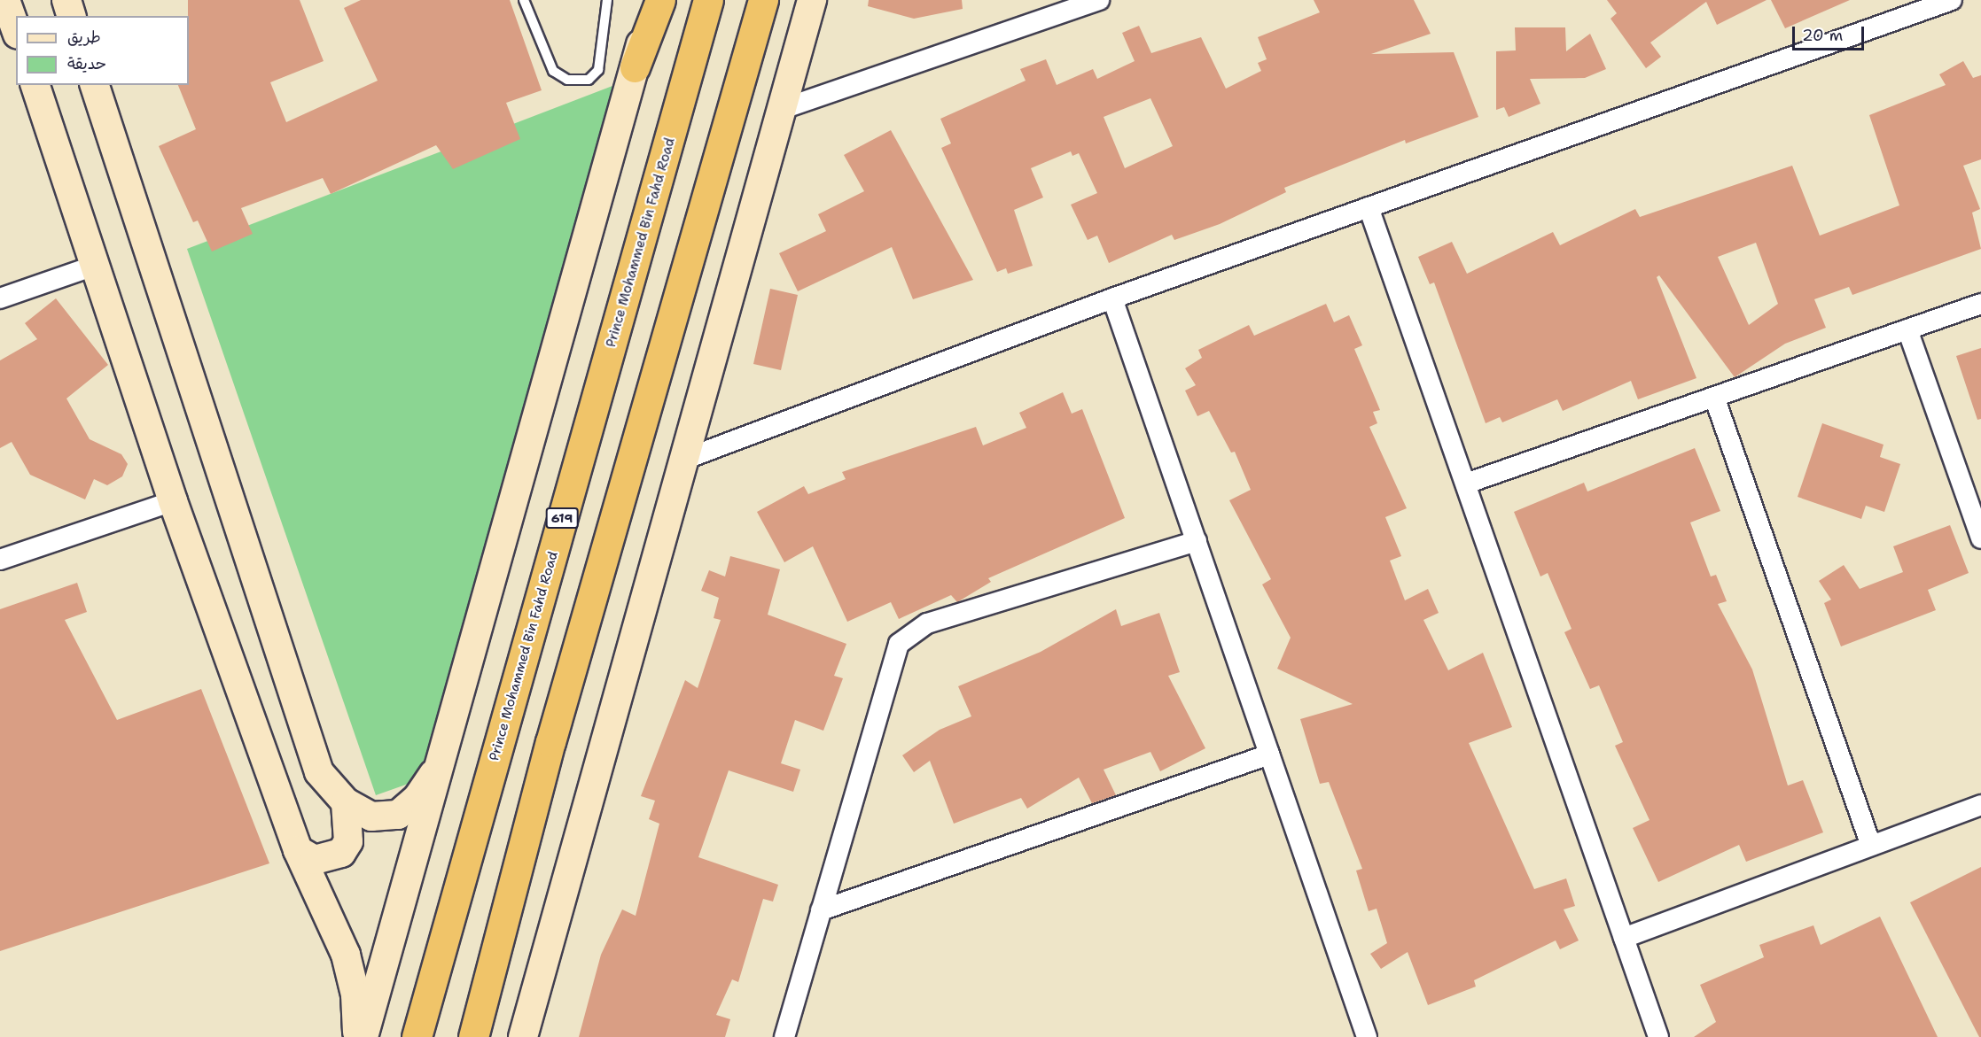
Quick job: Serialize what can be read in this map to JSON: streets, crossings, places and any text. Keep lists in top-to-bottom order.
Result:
{
  "streets": {
    "highway": ["Prince Mohammed Bin Fahd Road", "619"]
  },
  "legend": ["طريق", "حديقة"],
  "scale_bar": "20 m"
}
